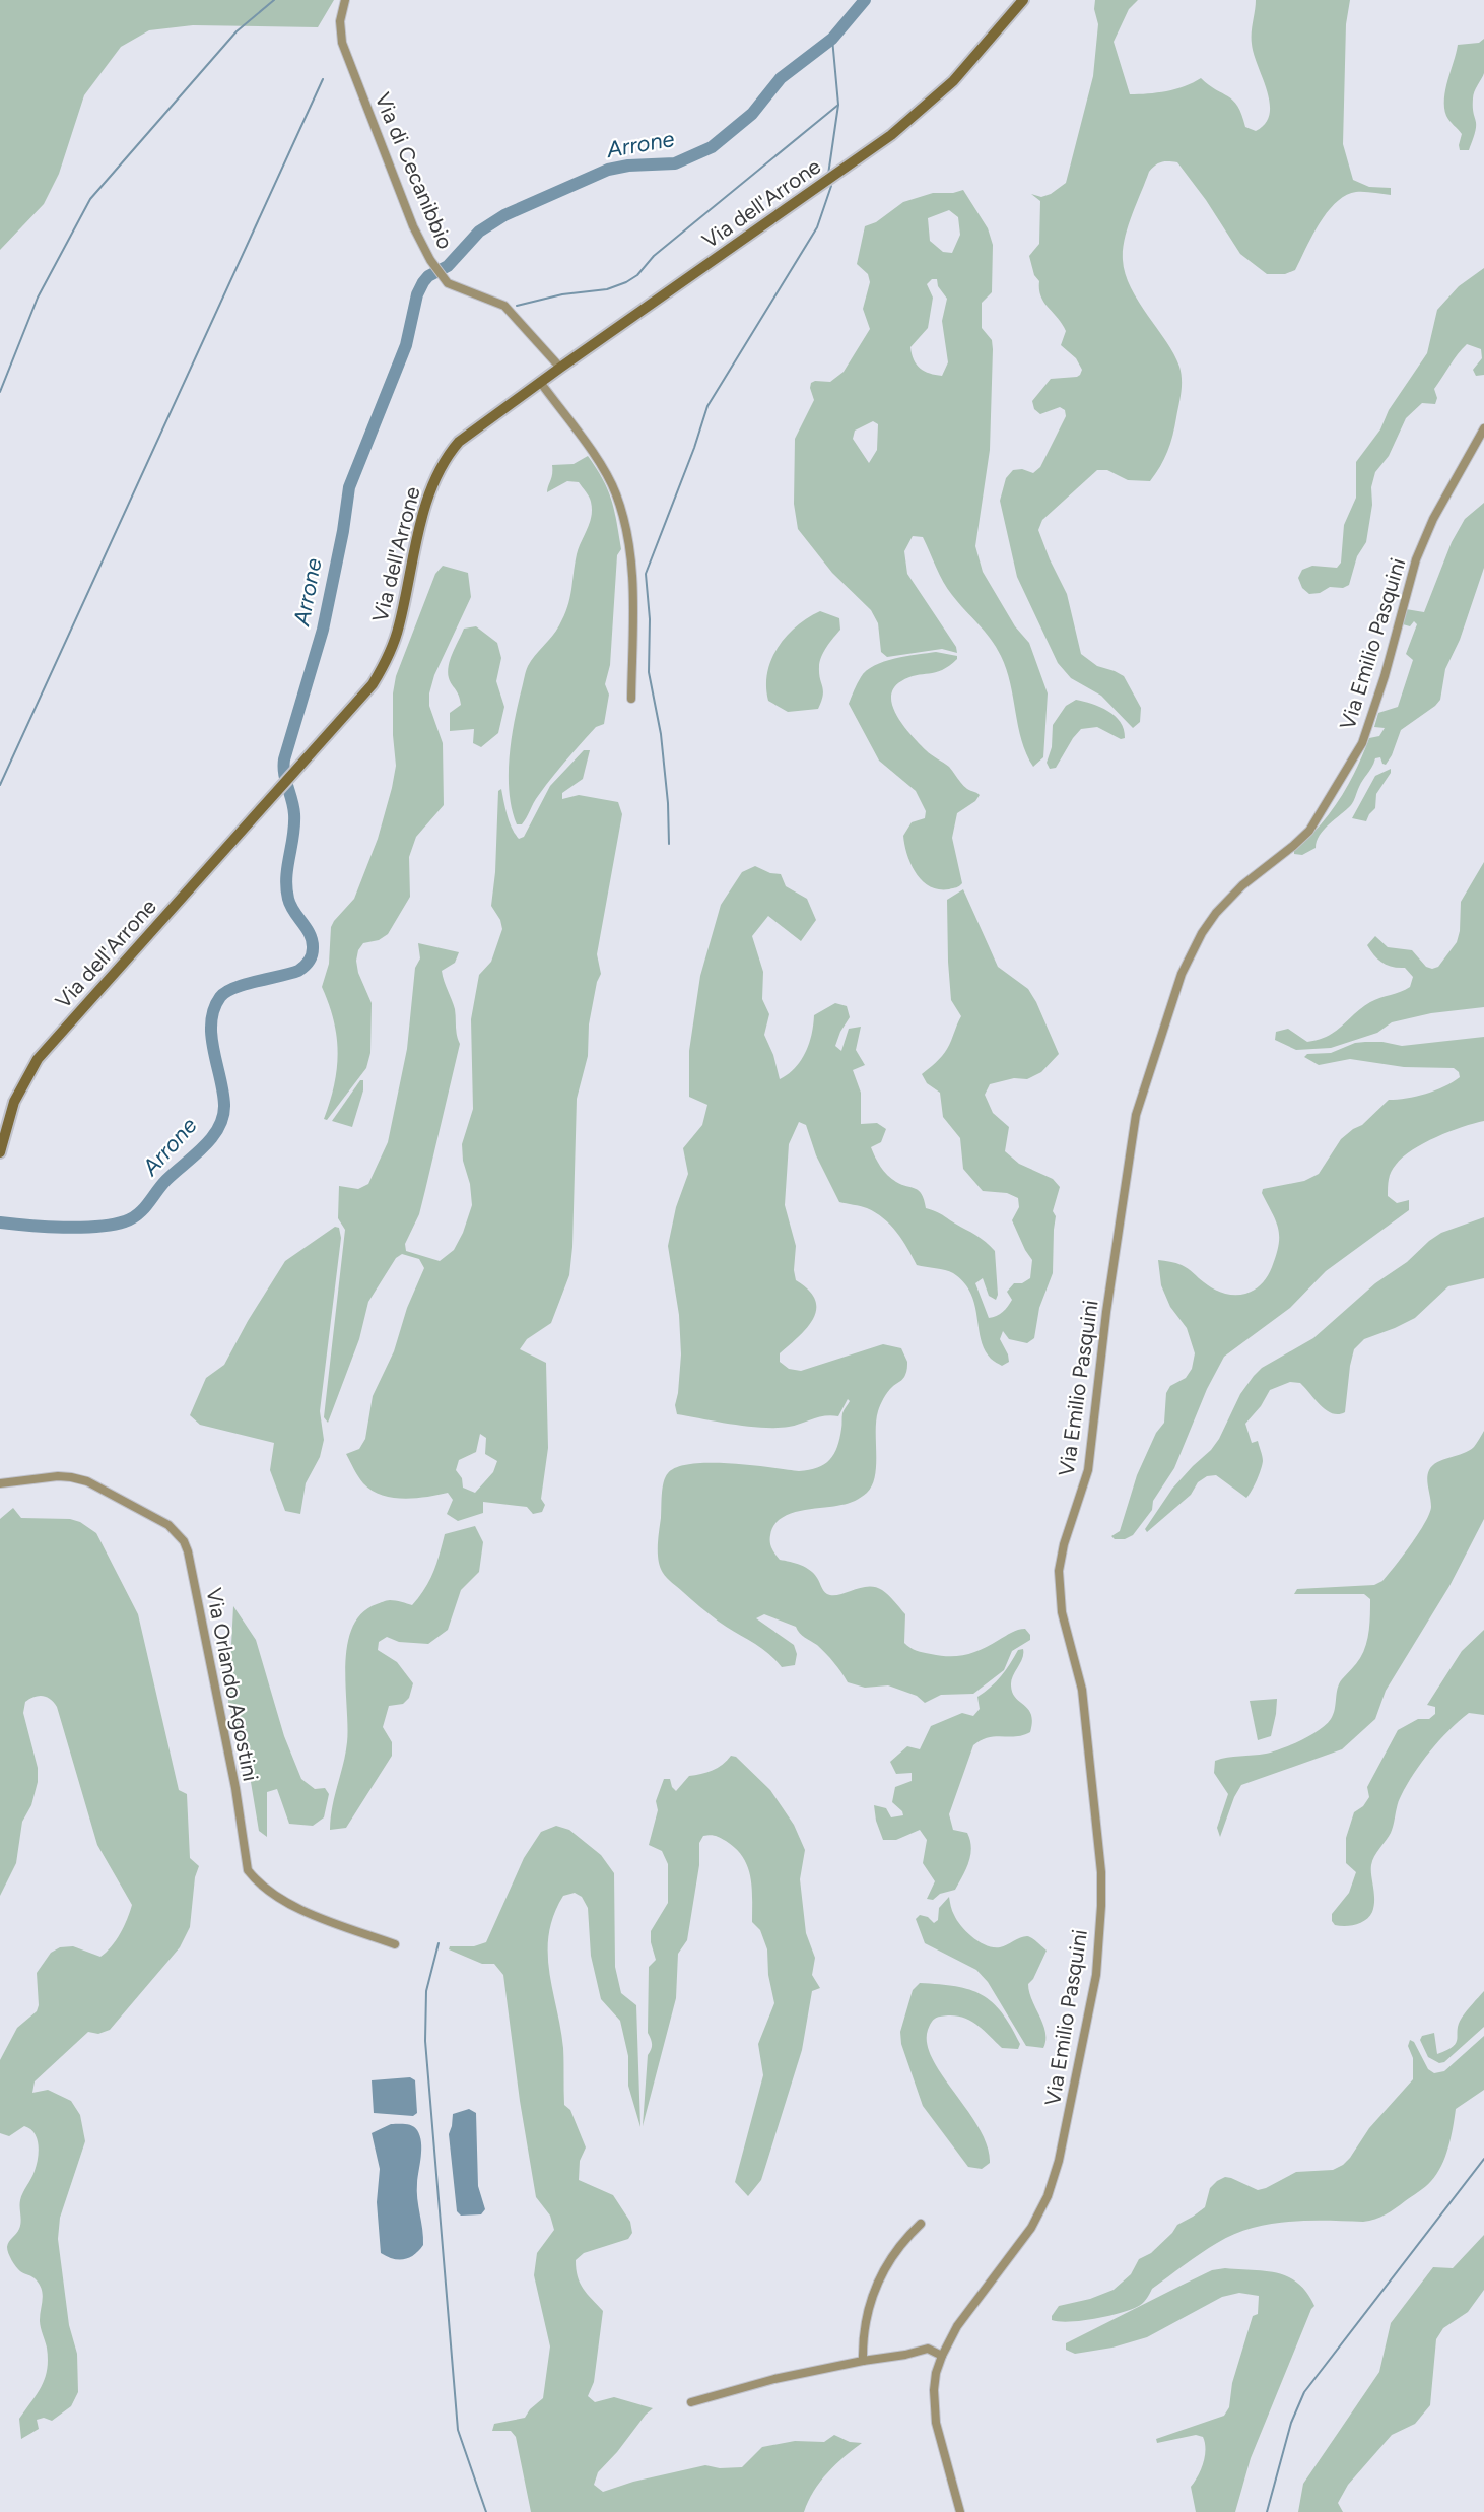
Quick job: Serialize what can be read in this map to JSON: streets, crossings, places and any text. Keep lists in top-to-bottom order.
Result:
{
  "streets": {
    "street": [
      "Via di Cecanibbio",
      "Via dell'Arrone",
      "Via Emilio Pasquini",
      "Via Orlando Agostini"
    ]
  },
  "crossings": [
    ["Via di Cecanibbio", "Via dell'Arrone"]
  ],
  "water": ["Arrone"]
}
